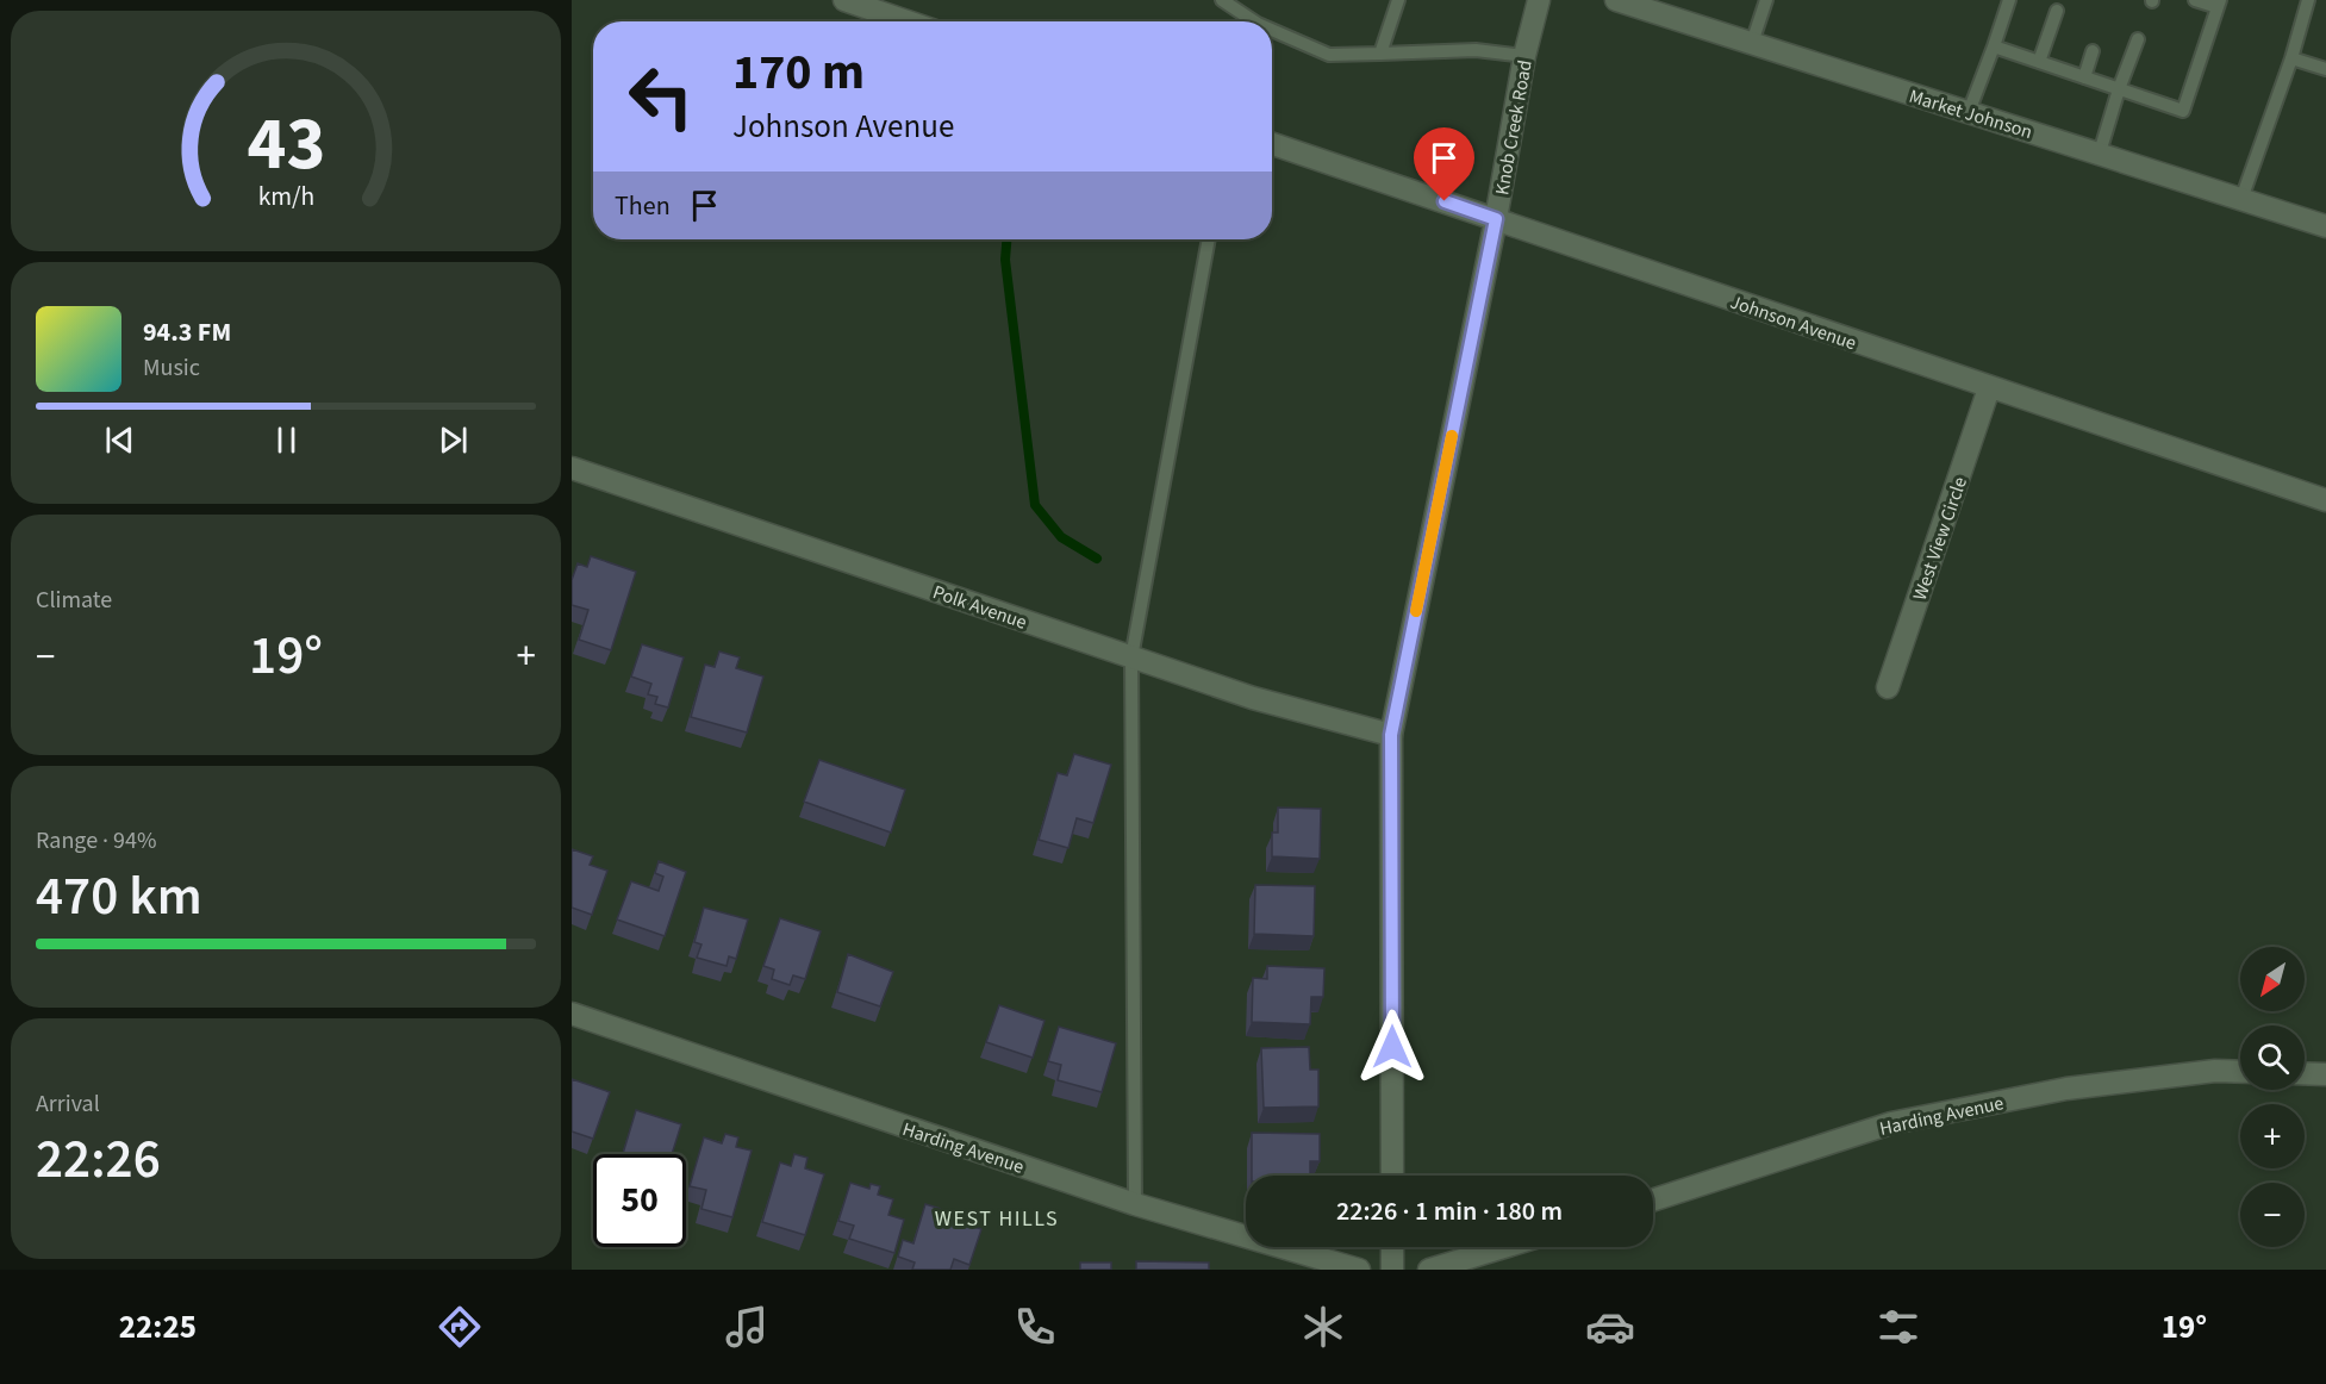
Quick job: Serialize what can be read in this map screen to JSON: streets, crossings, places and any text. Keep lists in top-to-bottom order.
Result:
{
  "streets": {
    "street": [
      "Market Johnson",
      "Knob Creek Road",
      "Johnson Avenue",
      "West View Circle",
      "Polk Avenue",
      "Harding Avenue"
    ]
  },
  "crossings": [
    ["Knob Creek Road", "Johnson Avenue"],
    ["Knob Creek Road", "Polk Avenue"],
    ["Johnson Avenue", "West View Circle"]
  ],
  "districts": ["WEST HILLS"],
  "north": "bottom left",
  "page": {
    "turn": ["170 m", "Johnson Avenue"],
    "then": "Then",
    "song": ["94.3 FM", "Music"],
    "tile": [
      "Climate",
      ["Range · 94%", "470 km"],
      ["Arrival", "22:26"]
    ],
    "heat": ["−", "19°", "+"],
    "map_buttons": ["+", "−"],
    "limit": "50",
    "trip": "22:26 · 1 min · 180 m",
    "tabs": ["22:25", "19°"],
    "gauge": ["43", "km/h"]
  }
}
